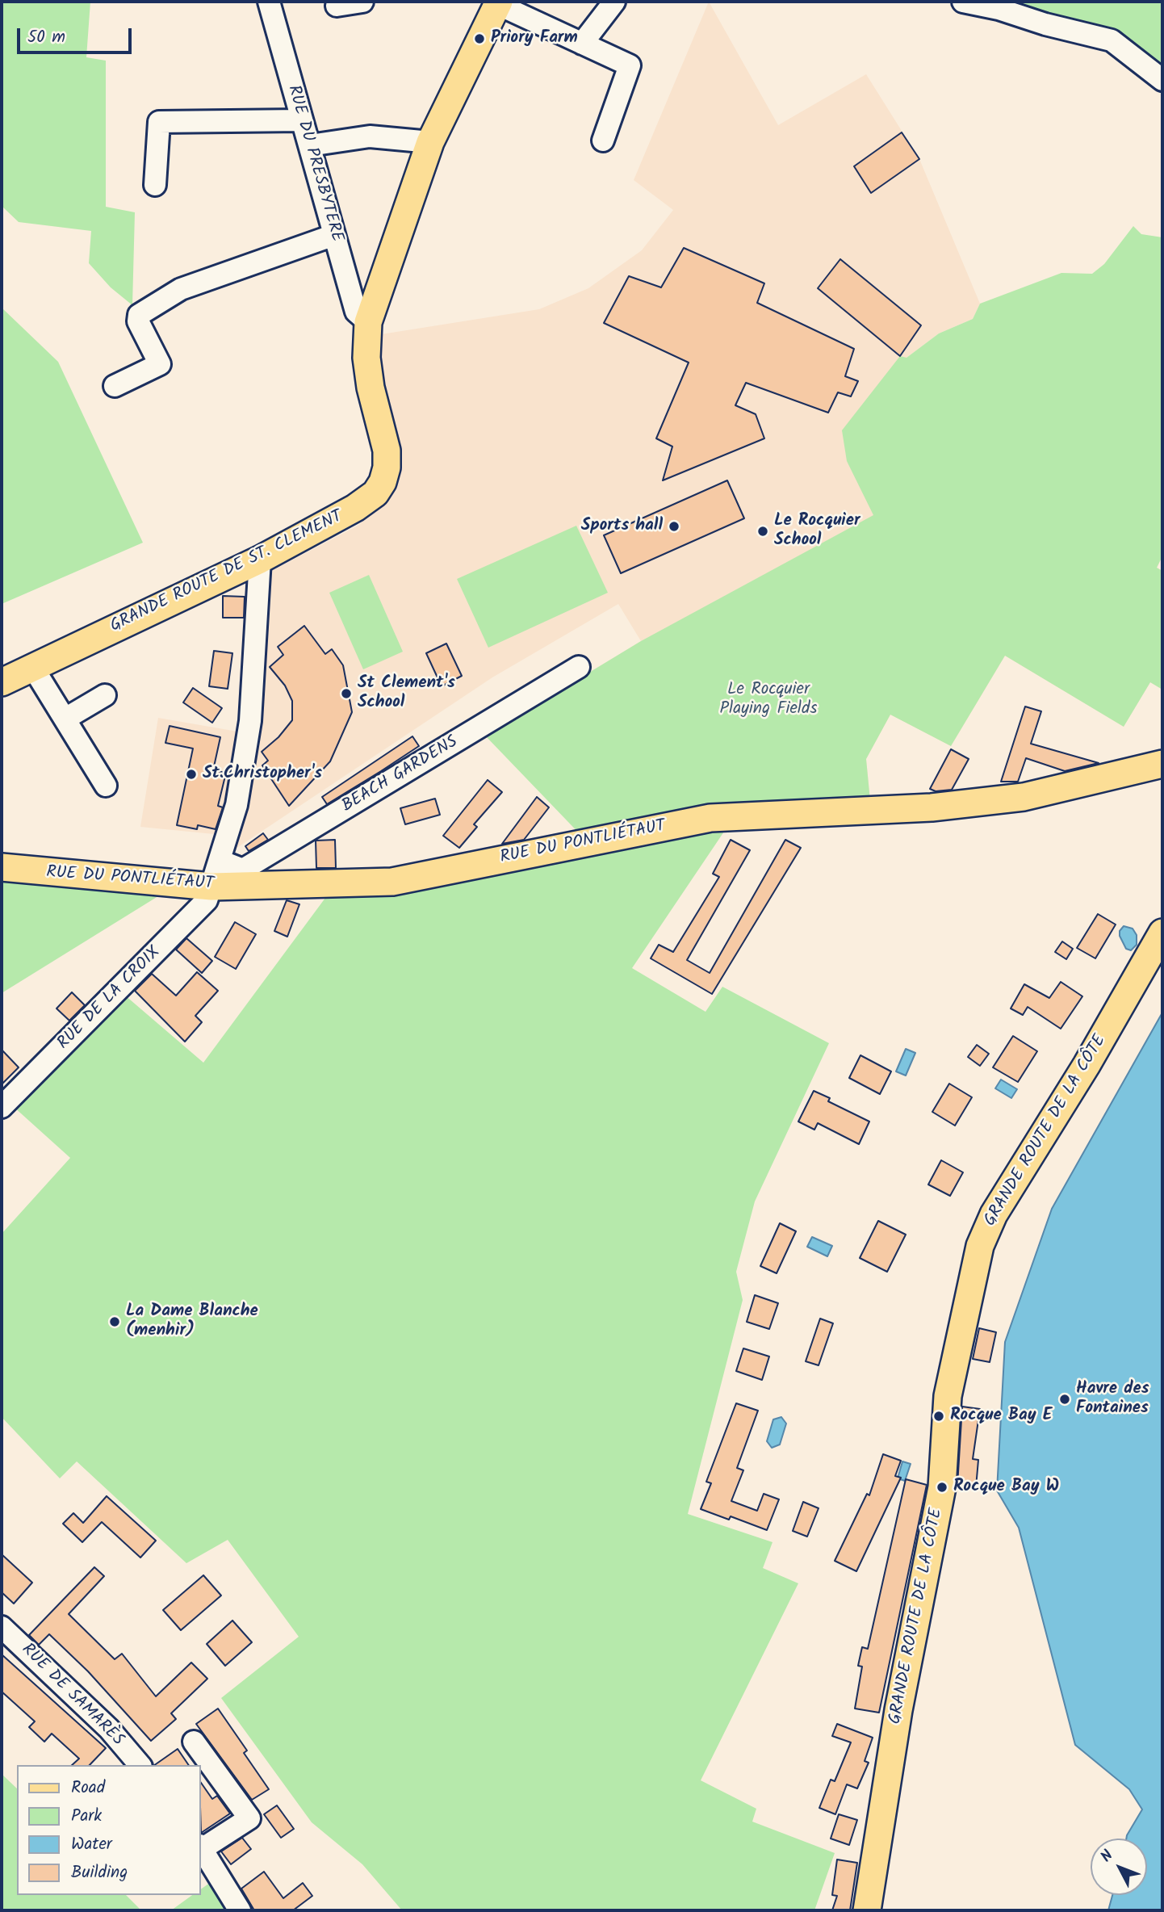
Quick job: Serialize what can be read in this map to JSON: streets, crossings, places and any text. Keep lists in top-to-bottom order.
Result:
{
  "streets": {
    "main road": ["GRANDE ROUTE DE ST. CLEMENT", "RUE DU PONTLIÉTAUT", "GRANDE ROUTE DE LA CÔTE"],
    "street": [
      "RUE DU PRESBYTERE",
      "BEACH GARDENS",
      "RUE DE LA CROIX",
      "RUE DE SAMARÈS"
    ]
  },
  "crossings": [
    ["RUE DU PRESBYTERE", "GRANDE ROUTE DE ST. CLEMENT"],
    ["GRANDE ROUTE DE ST. CLEMENT", "RUE DE LA CROIX"],
    ["BEACH GARDENS", "RUE DE LA CROIX"],
    ["RUE DU PONTLIÉTAUT", "RUE DE LA CROIX"]
  ],
  "parks": ["Le Rocquier Playing Fields"],
  "places": [
    "Priory Farm",
    "Sports hall",
    "Le Rocquier School",
    "St Clement's School",
    "St.Christopher's",
    "La Dame Blanche (menhir)",
    "Havre des Fontaines",
    "Rocque Bay E",
    "Rocque Bay W"
  ],
  "legend": [
    "Road",
    "Park",
    "Water",
    "Building"
  ],
  "scale_bar": "50 m",
  "north": "top left"
}
